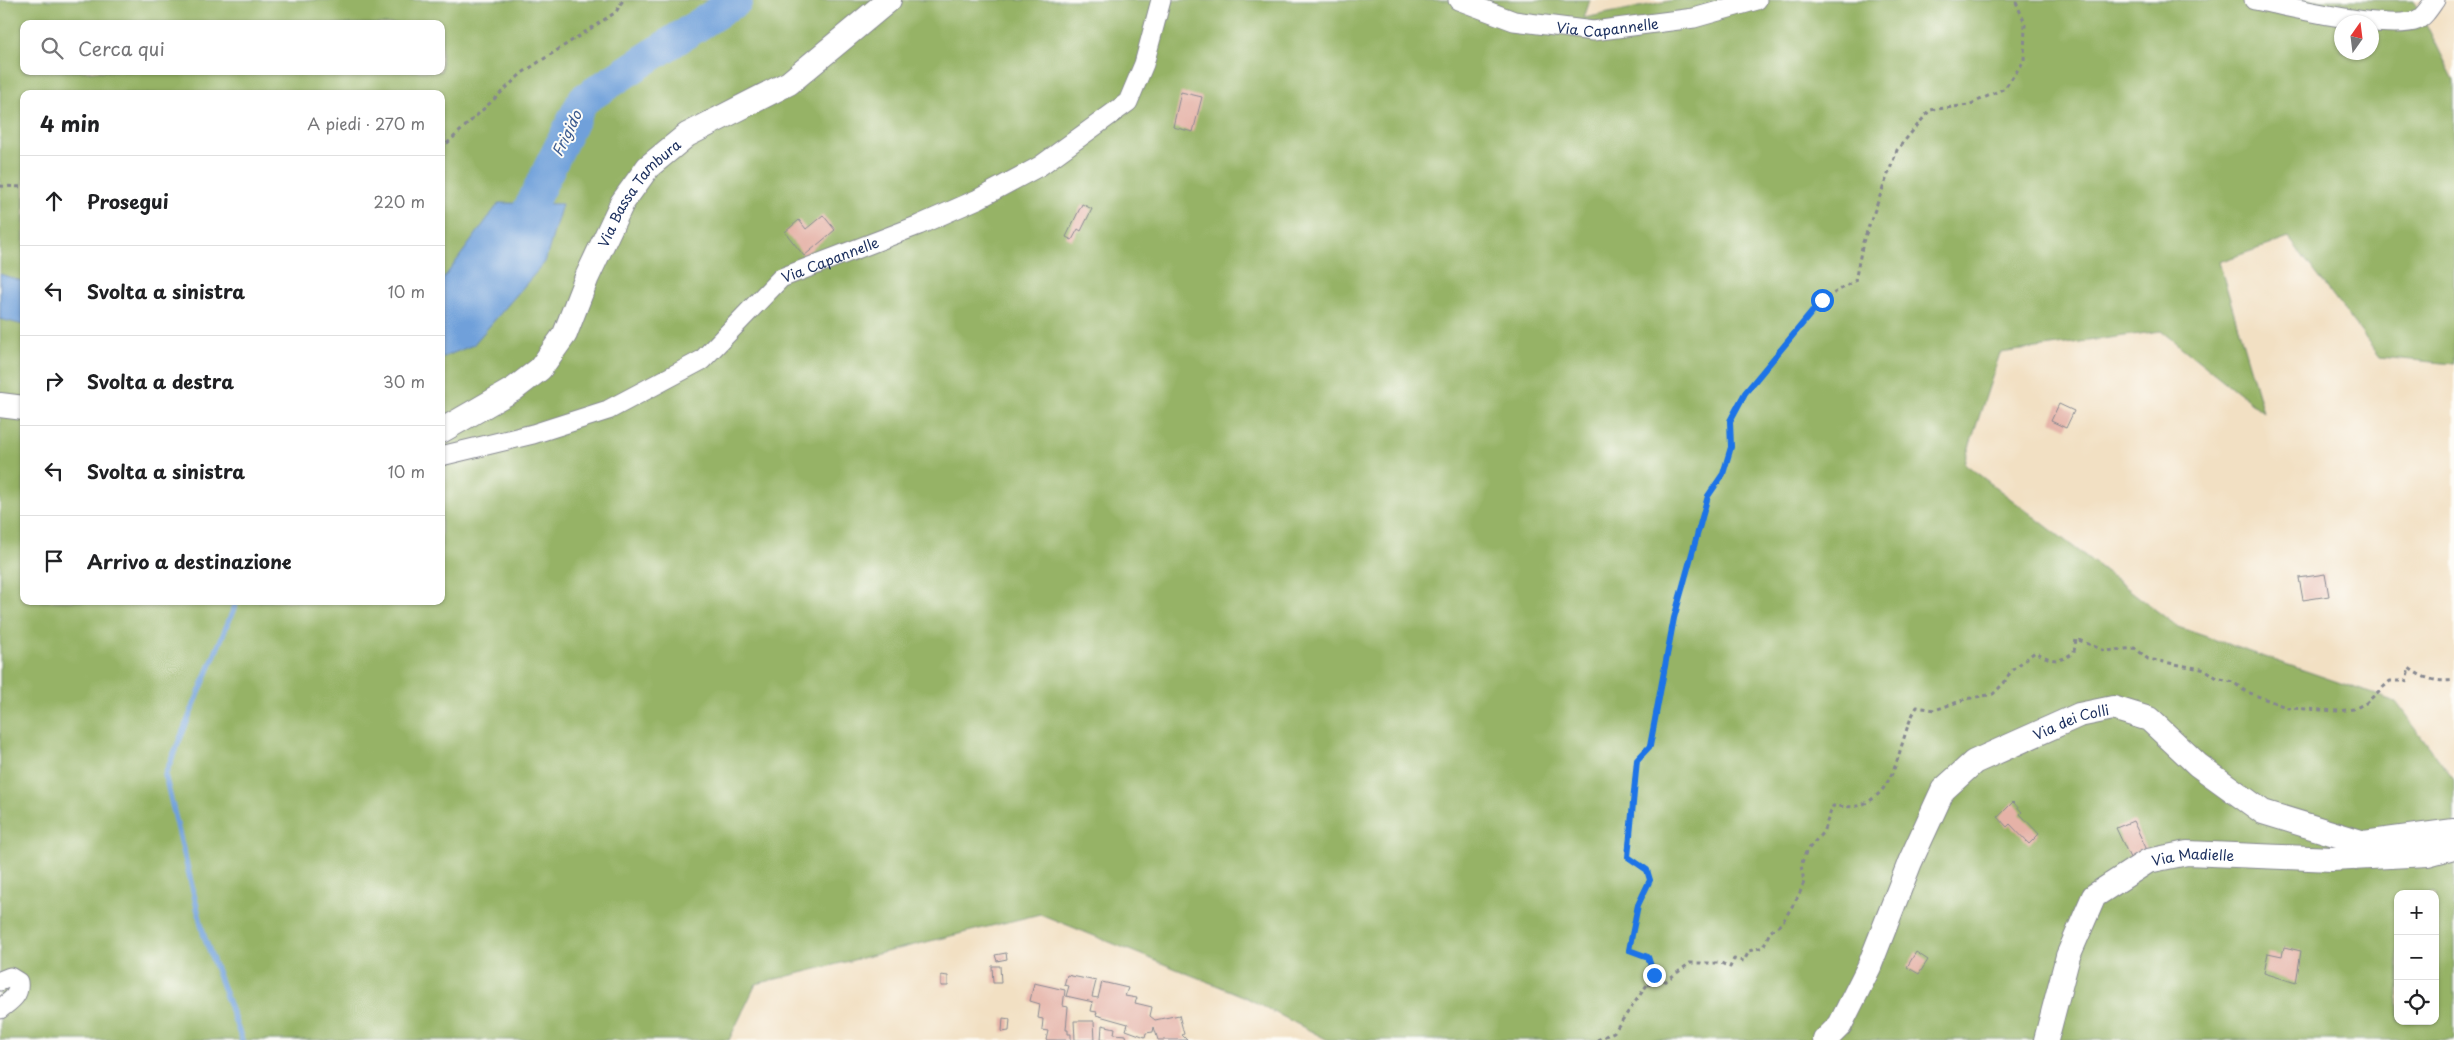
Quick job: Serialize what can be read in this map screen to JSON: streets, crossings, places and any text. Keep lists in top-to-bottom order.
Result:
{
  "streets": {
    "street": [
      "Via Capannelle",
      "Via Bassa Tambura",
      "Via dei Colli",
      "Via Madielle"
    ]
  },
  "water": ["Frigido"],
  "north": "top",
  "page": {
    "search": "Cerca qui",
    "heading": ["4 min", "A piedi · 270 m"],
    "list": [
      ["Prosegui", "220 m"],
      ["Svolta a sinistra", "10 m"],
      ["Svolta a destra", "30 m"],
      ["Svolta a sinistra", "10 m"],
      "Arrivo a destinazione"
    ],
    "map_buttons": ["+", "−"]
  }
}
